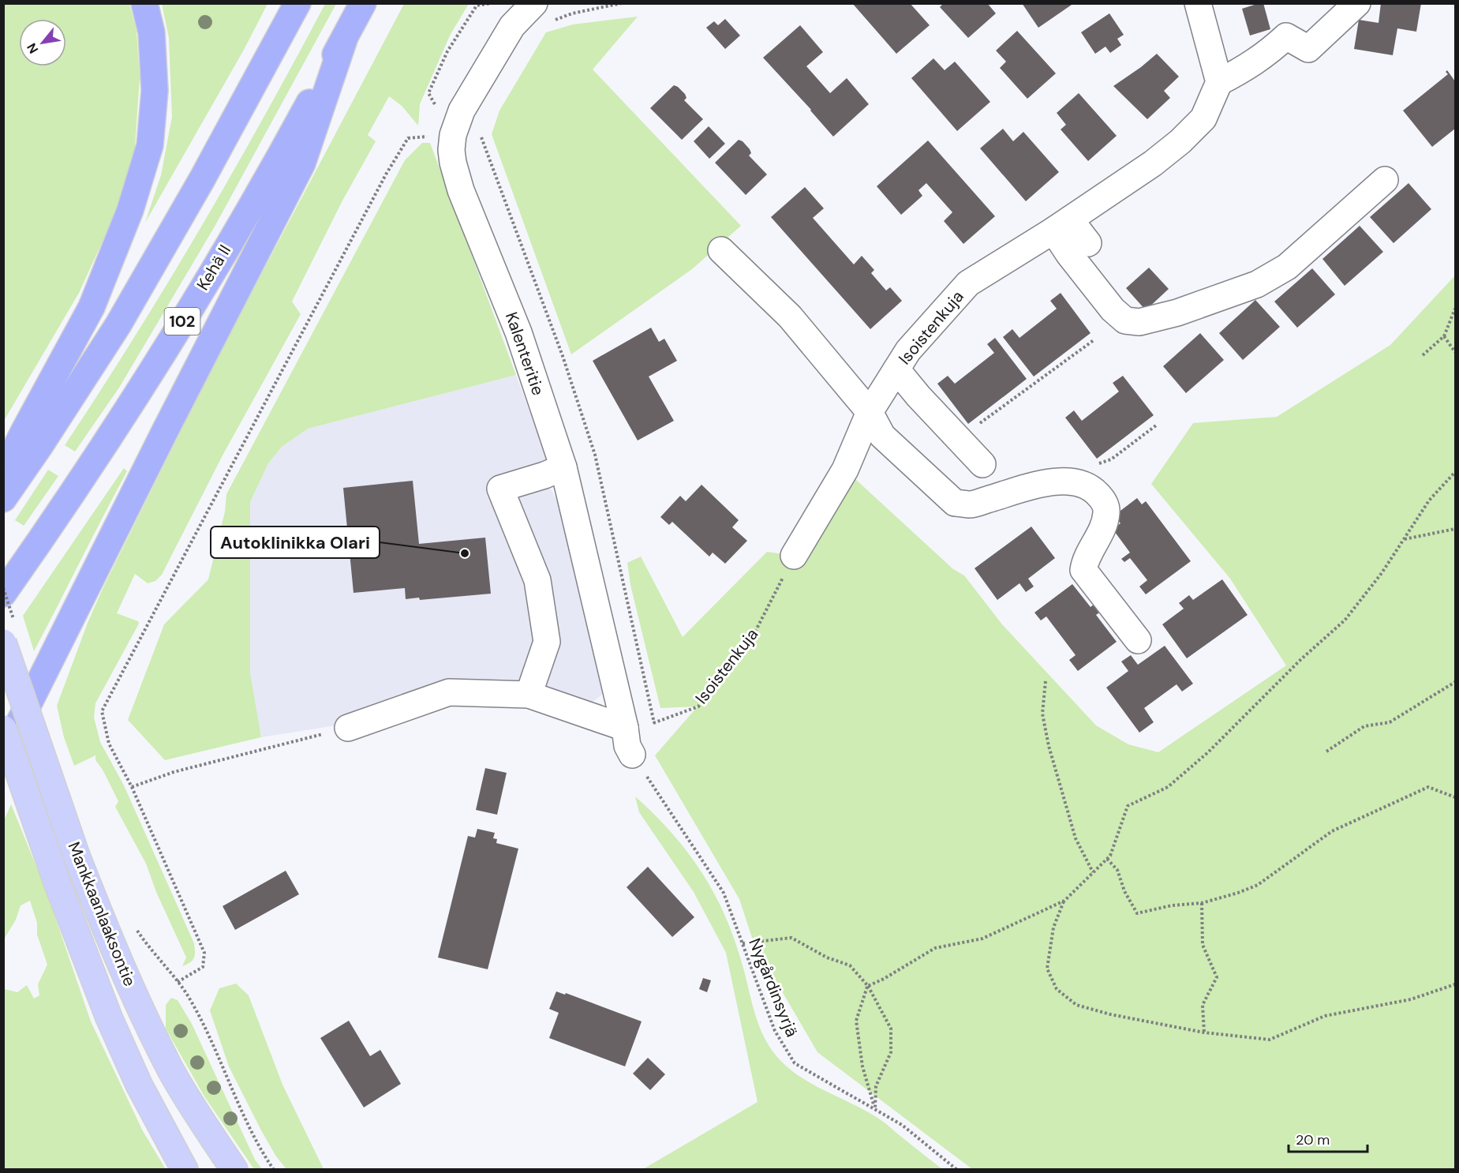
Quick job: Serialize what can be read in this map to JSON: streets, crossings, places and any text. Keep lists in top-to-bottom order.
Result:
{
  "streets": {
    "highway": ["Kehä II", "102"],
    "main road": ["Mankkaanlaaksontie"],
    "street": ["Isoistenkuja", "Kalenteritie"],
    "path": ["Nygårdinsyrjä"]
  },
  "crossings": [
    ["Isoistenkuja", "Kalenteritie"],
    ["Kalenteritie", "Nygårdinsyrjä"]
  ],
  "places": ["Autoklinikka Olari"],
  "scale_bar": "20 m",
  "north": "bottom left"
}
